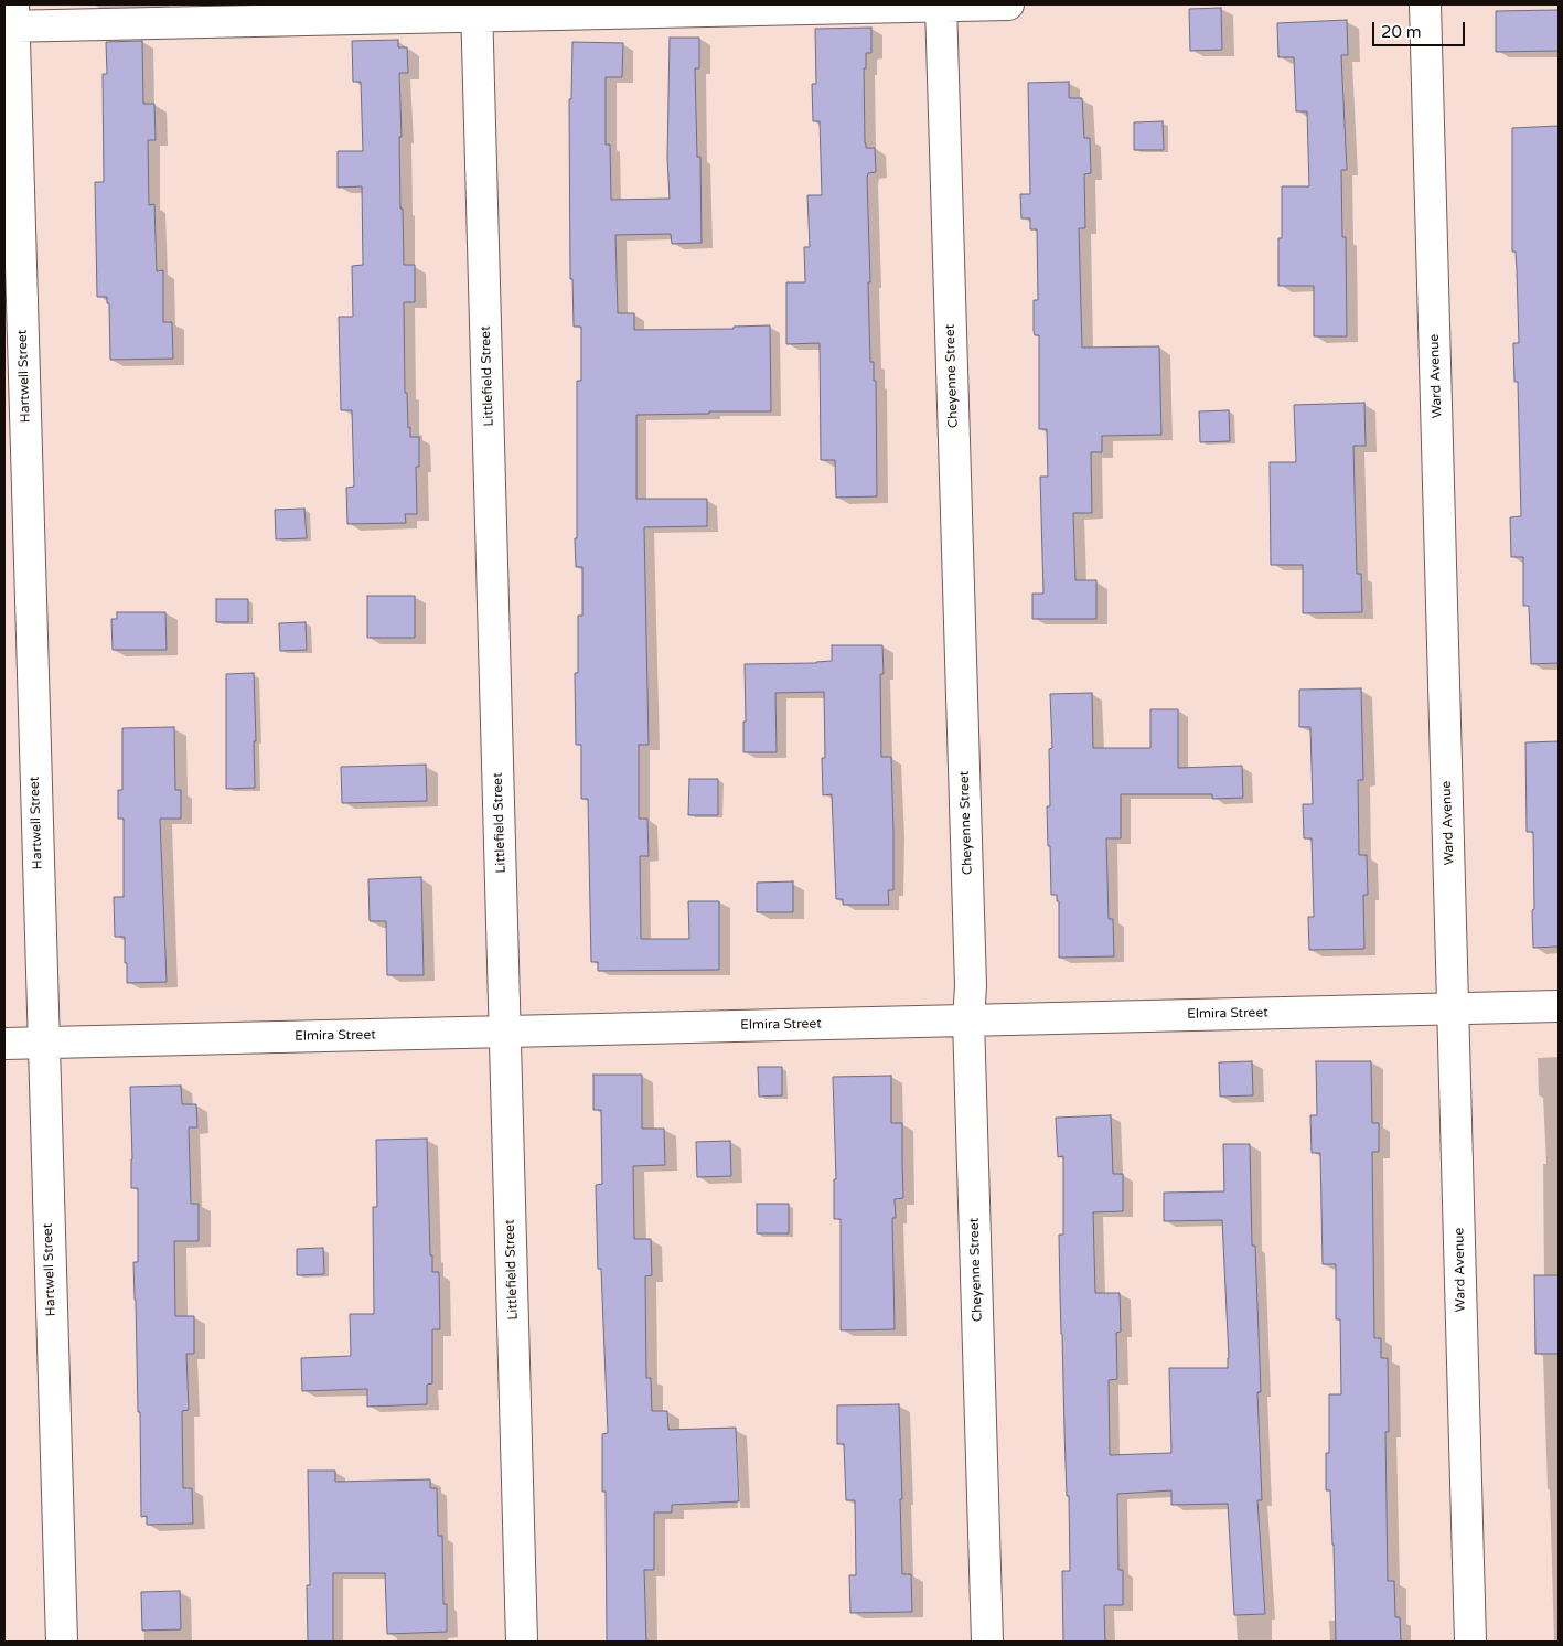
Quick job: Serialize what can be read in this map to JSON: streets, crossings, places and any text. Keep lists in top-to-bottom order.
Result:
{
  "streets": {
    "street": [
      "Hartwell Street",
      "Littlefield Street",
      "Cheyenne Street",
      "Ward Avenue",
      "Elmira Street"
    ]
  },
  "crossings": [
    ["Hartwell Street", "Elmira Street"],
    ["Littlefield Street", "Elmira Street"],
    ["Cheyenne Street", "Elmira Street"],
    ["Ward Avenue", "Elmira Street"]
  ],
  "scale_bar": "20 m"
}
